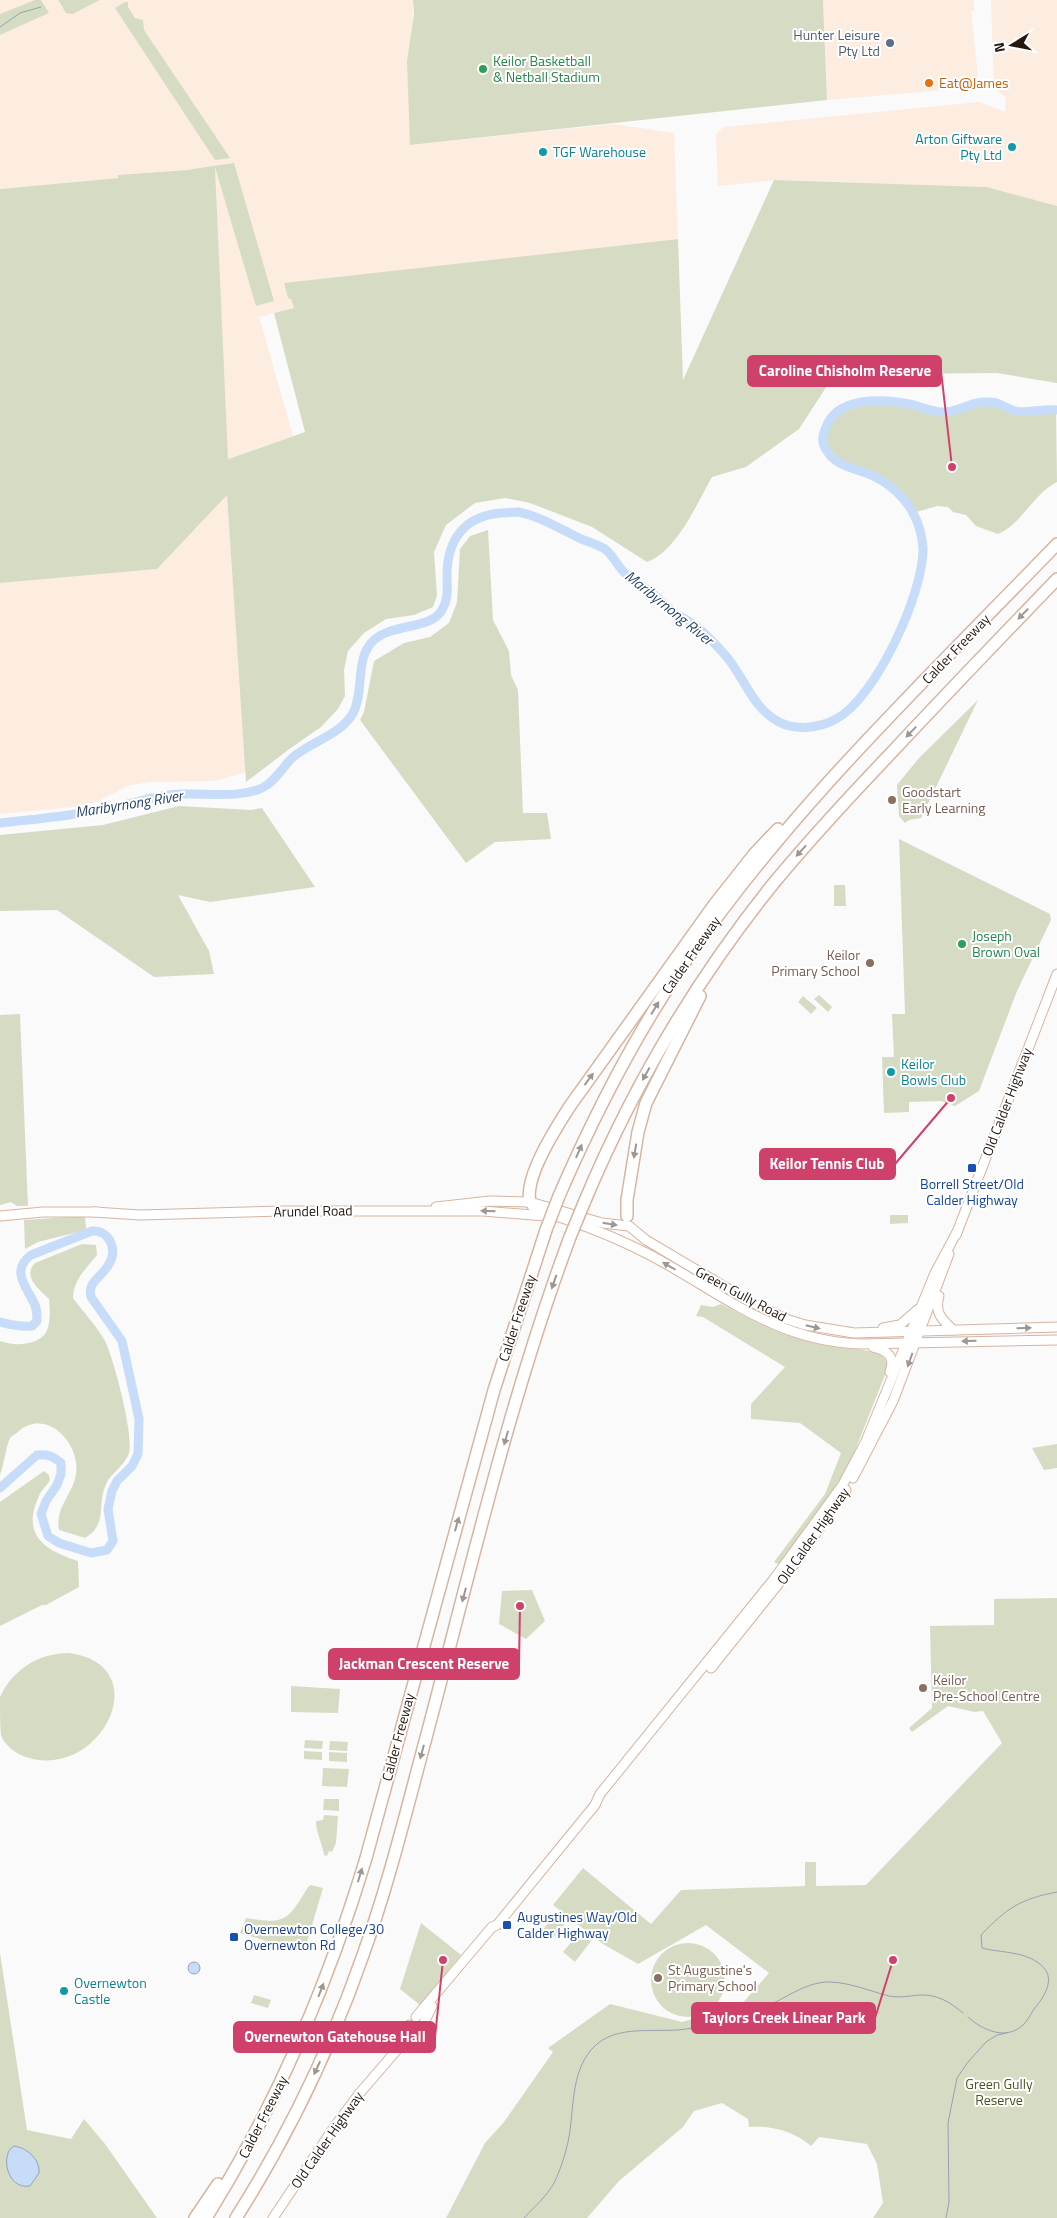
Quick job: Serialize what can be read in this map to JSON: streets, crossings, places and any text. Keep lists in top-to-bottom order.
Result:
{
  "streets": {
    "highway": ["Calder Freeway"],
    "main road": ["Old Calder Highway", "Arundel Road", "Green Gully Road"]
  },
  "crossings": [
    ["Old Calder Highway", "Green Gully Road"],
    ["Arundel Road", "Green Gully Road"]
  ],
  "water": ["Maribyrnong River"],
  "parks": ["Green Gully Reserve"],
  "places": {
    "other": [
      "Hunter Leisure Pty Ltd",
      "Keilor Basketball & Netball Stadium",
      "Eat@James",
      "Arton Giftware Pty Ltd",
      "TGF Warehouse",
      "Caroline Chisholm Reserve",
      "Goodstart Early Learning",
      "Joseph Brown Oval",
      "Keilor Primary School",
      "Keilor Bowls Club",
      "Keilor Tennis Club",
      "Jackman Crescent Reserve",
      "Keilor Pre-School Centre",
      "Overnewton Gatehouse Hall",
      "Taylors Creek Linear Park",
      "St Augustine's Primary School",
      "Overnewton Castle"
    ],
    "transit": ["Borrell Street/Old Calder Highway", "Augustines Way/Old Calder Highway", "Overnewton College/30 Overnewton Rd"]
  },
  "north": "left"
}
